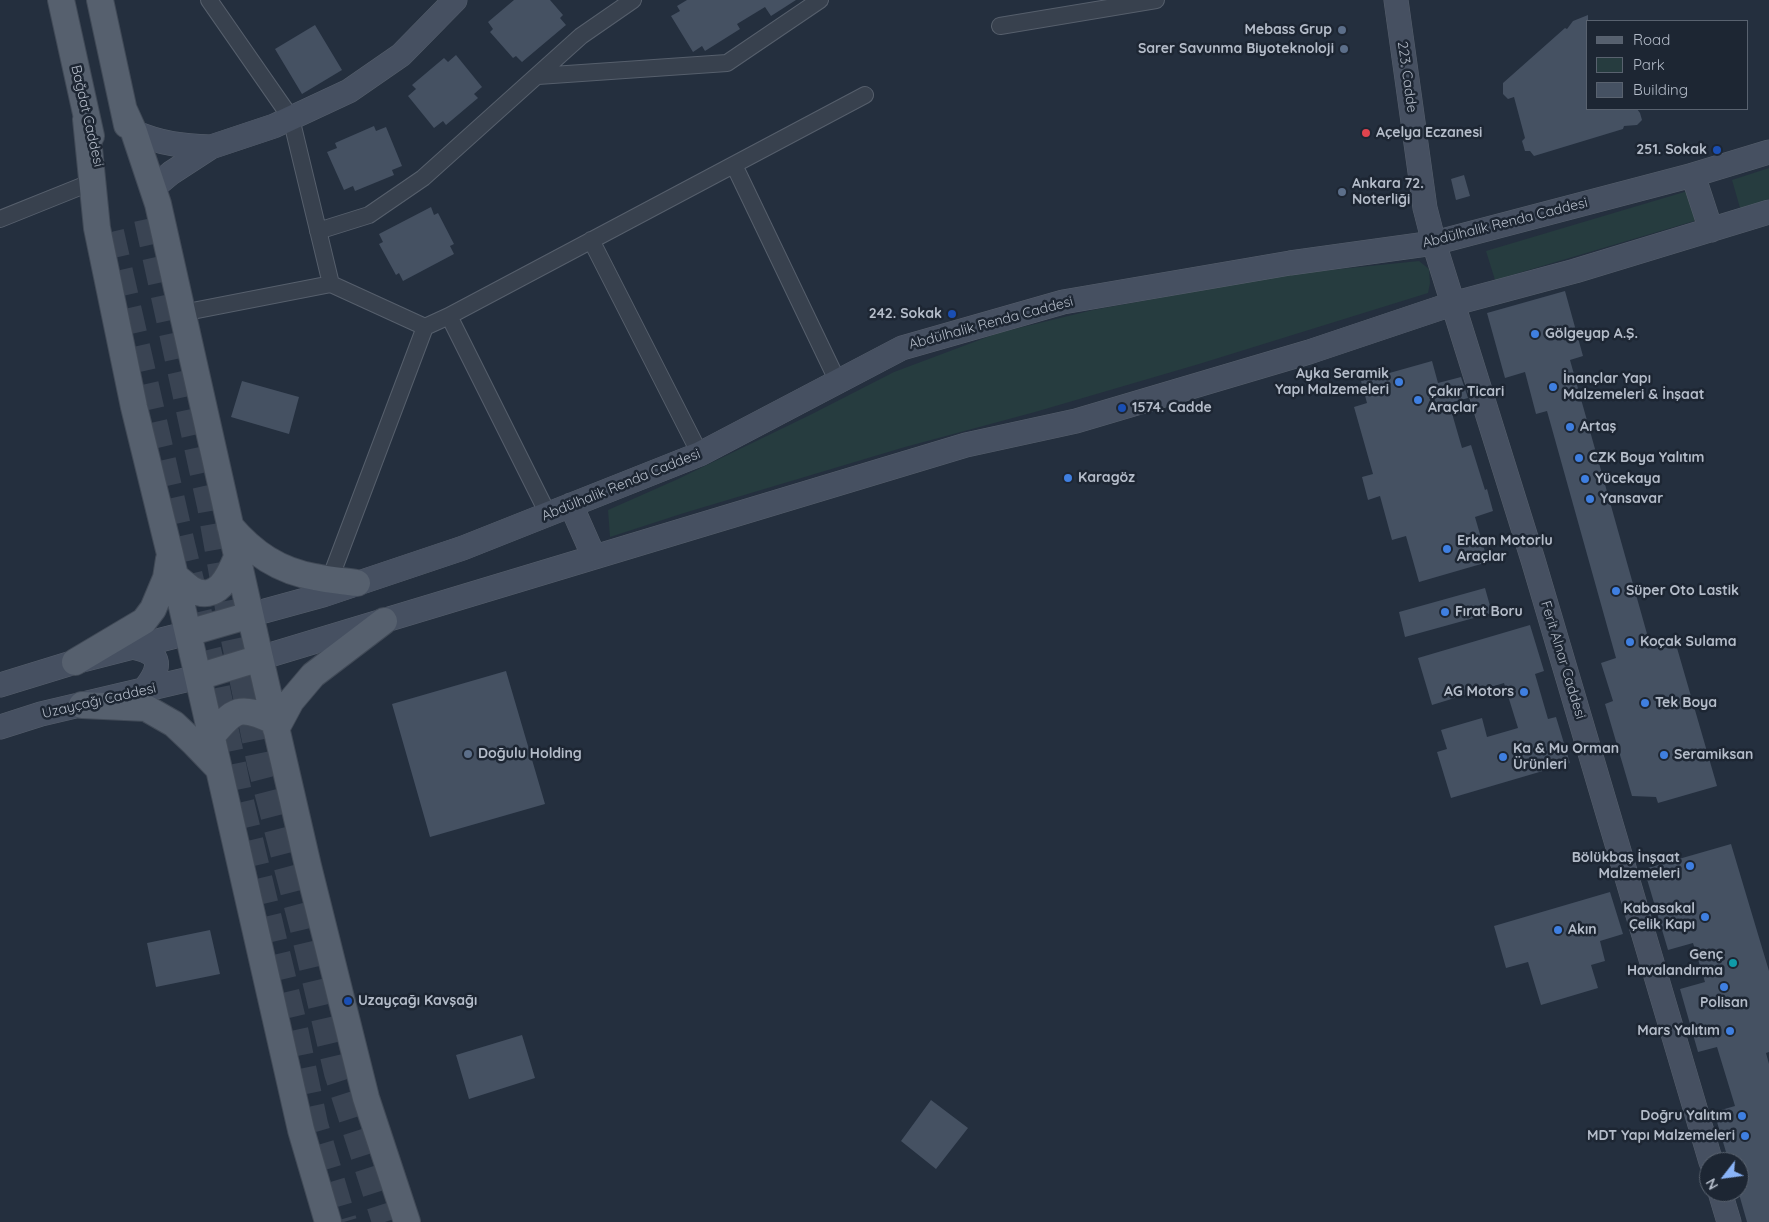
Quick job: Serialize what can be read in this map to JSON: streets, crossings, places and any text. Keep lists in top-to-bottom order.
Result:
{
  "streets": {
    "main road": [
      "223. Cadde",
      "Bağdat Caddesi",
      "Abdülhalik Renda Caddesi",
      "Ferit Alnar Caddesi",
      "Uzayçağı Caddesi"
    ]
  },
  "crossings": [
    ["223. Cadde", "Abdülhalik Renda Caddesi"],
    ["223. Cadde", "Ferit Alnar Caddesi"]
  ],
  "places": [
    "Mebass Grup",
    "Sarer Savunma Biyoteknoloji",
    "Açelya Eczanesi",
    "251. Sokak",
    "Ankara 72. Noterliği",
    "242. Sokak",
    "Gölgeyap A.Ş.",
    "Ayka Seramik Yapı Malzemeleri",
    "İnançlar Yapı Malzemeleri & İnşaat",
    "Çakır Ticari Araçlar",
    "1574. Cadde",
    "Artaş",
    "CZK Boya Yalıtım",
    "Karagöz",
    "Yücekaya",
    "Yansavar",
    "Erkan Motorlu Araçlar",
    "Süper Oto Lastik",
    "Fırat Boru",
    "Koçak Sulama",
    "AG Motors",
    "Tek Boya",
    "Doğulu Holding",
    "Seramiksan",
    "Ka & Mu Orman Ürünleri",
    "Bölükbaş İnşaat Malzemeleri",
    "Kabasakal Çelik Kapı",
    "Akın",
    "Genç Havalandırma",
    "Polisan",
    "Uzayçağı Kavşağı",
    "Mars Yalıtım",
    "Doğru Yalıtım",
    "MDT Yapı Malzemeleri"
  ],
  "legend": ["Road", "Park", "Building"],
  "north": "bottom left"
}
